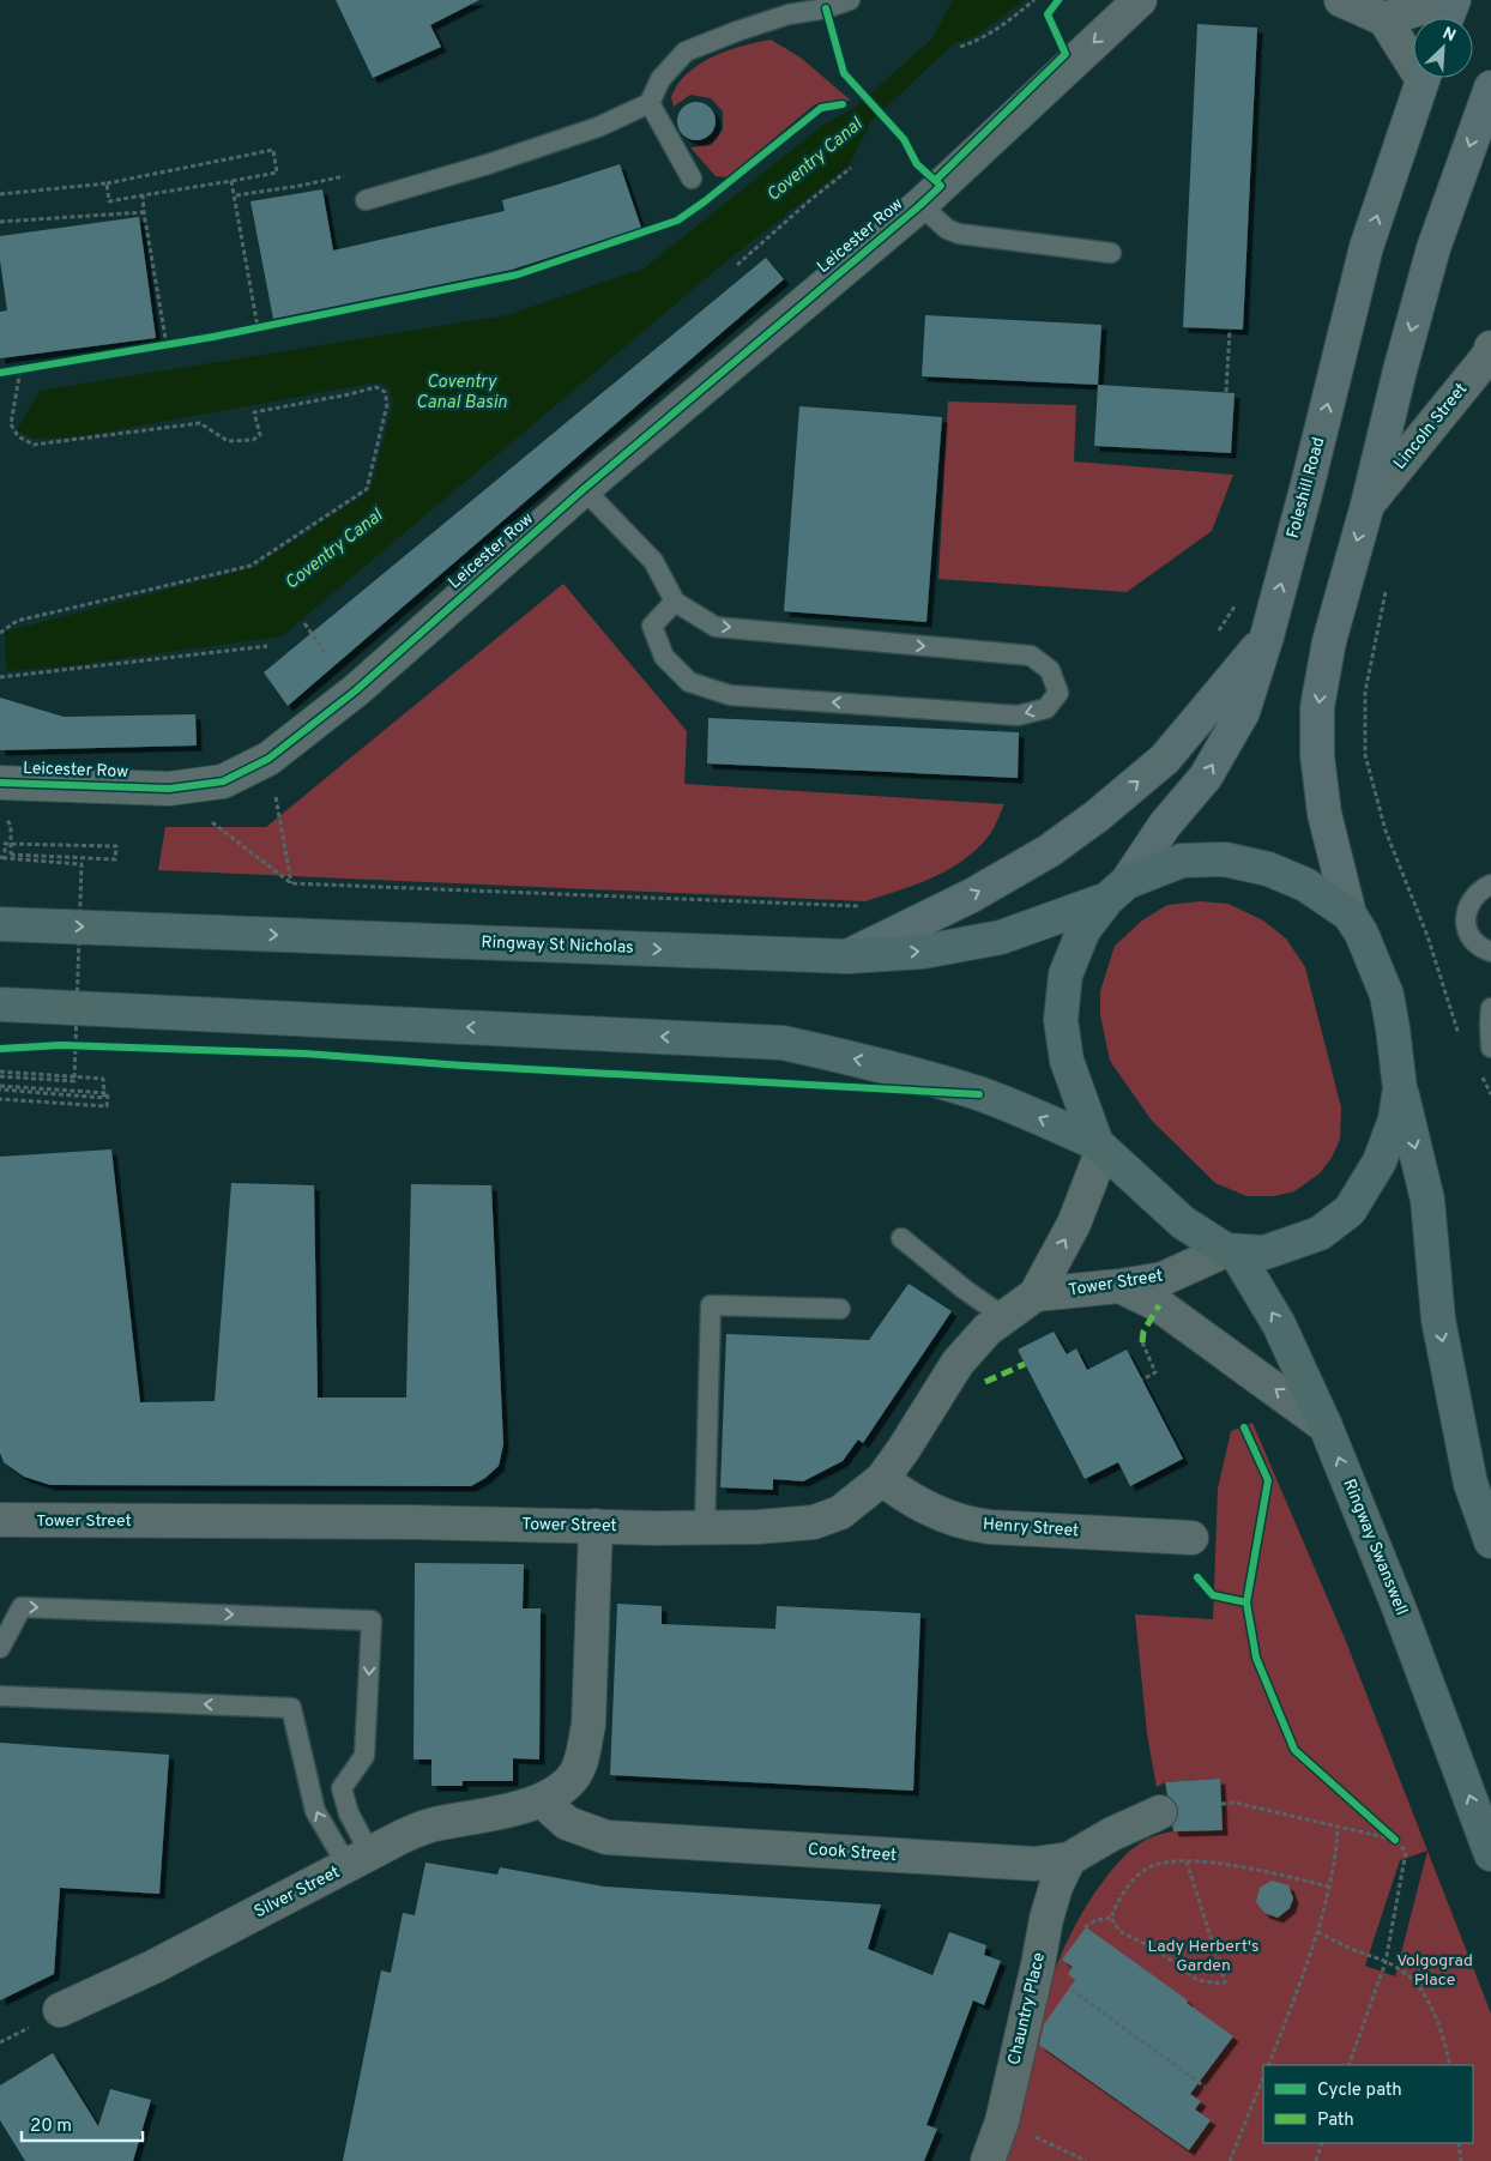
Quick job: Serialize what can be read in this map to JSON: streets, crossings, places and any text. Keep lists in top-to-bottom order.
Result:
{
  "streets": {
    "highway": ["Ringway St Nicholas", "Ringway Swanswell"],
    "main road": ["Foleshill Road"],
    "street": [
      "Leicester Row",
      "Lincoln Street",
      "Tower Street",
      "Henry Street",
      "Cook Street",
      "Silver Street",
      "Chauntry Place"
    ]
  },
  "crossings": [
    ["Foleshill Road", "Ringway St Nicholas"],
    ["Tower Street", "Henry Street"],
    ["Tower Street", "Ringway Swanswell"],
    ["Cook Street", "Silver Street"],
    ["Cook Street", "Chauntry Place"]
  ],
  "water": ["Coventry Canal", "Coventry Canal Basin"],
  "parks": ["Lady Herbert's Garden", "Volgograd Place"],
  "legend": ["Cycle path", "Path"],
  "scale_bar": "20 m",
  "north": "top right"
}
